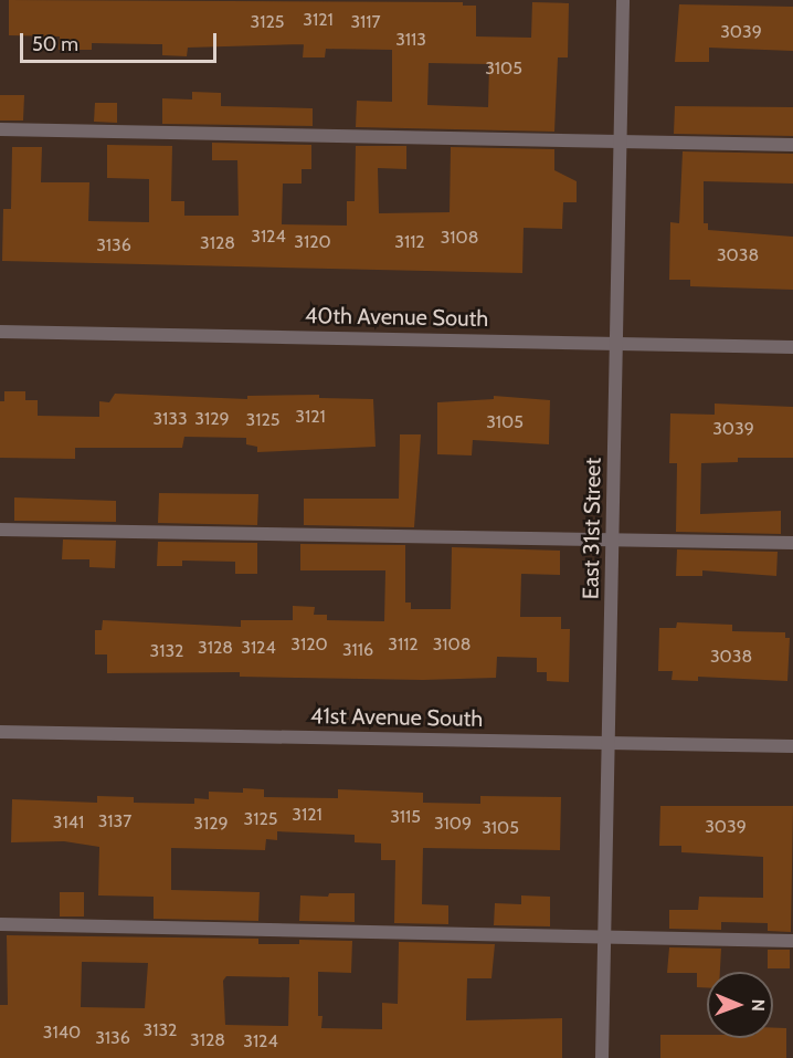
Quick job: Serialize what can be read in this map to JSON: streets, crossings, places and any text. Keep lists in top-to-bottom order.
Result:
{
  "streets": {
    "street": ["40th Avenue South", "East 31st Street", "41st Avenue South"]
  },
  "crossings": [
    ["40th Avenue South", "East 31st Street"],
    ["East 31st Street", "41st Avenue South"]
  ],
  "house_numbers": [
    "3121",
    "3125",
    "3117",
    "3039",
    "3113",
    "3105",
    "3124",
    "3108",
    "3120",
    "3112",
    "3128",
    "3136",
    "3038",
    "3121",
    "3133",
    "3129",
    "3125",
    "3105",
    "3039",
    "3120",
    "3112",
    "3108",
    "3128",
    "3124",
    "3116",
    "3132",
    "3038",
    "3121",
    "3115",
    "3125",
    "3137",
    "3141",
    "3129",
    "3109",
    "3039",
    "3105",
    "3132",
    "3140",
    "3136",
    "3128",
    "3124"
  ],
  "scale_bar": "50 m",
  "north": "right"
}
